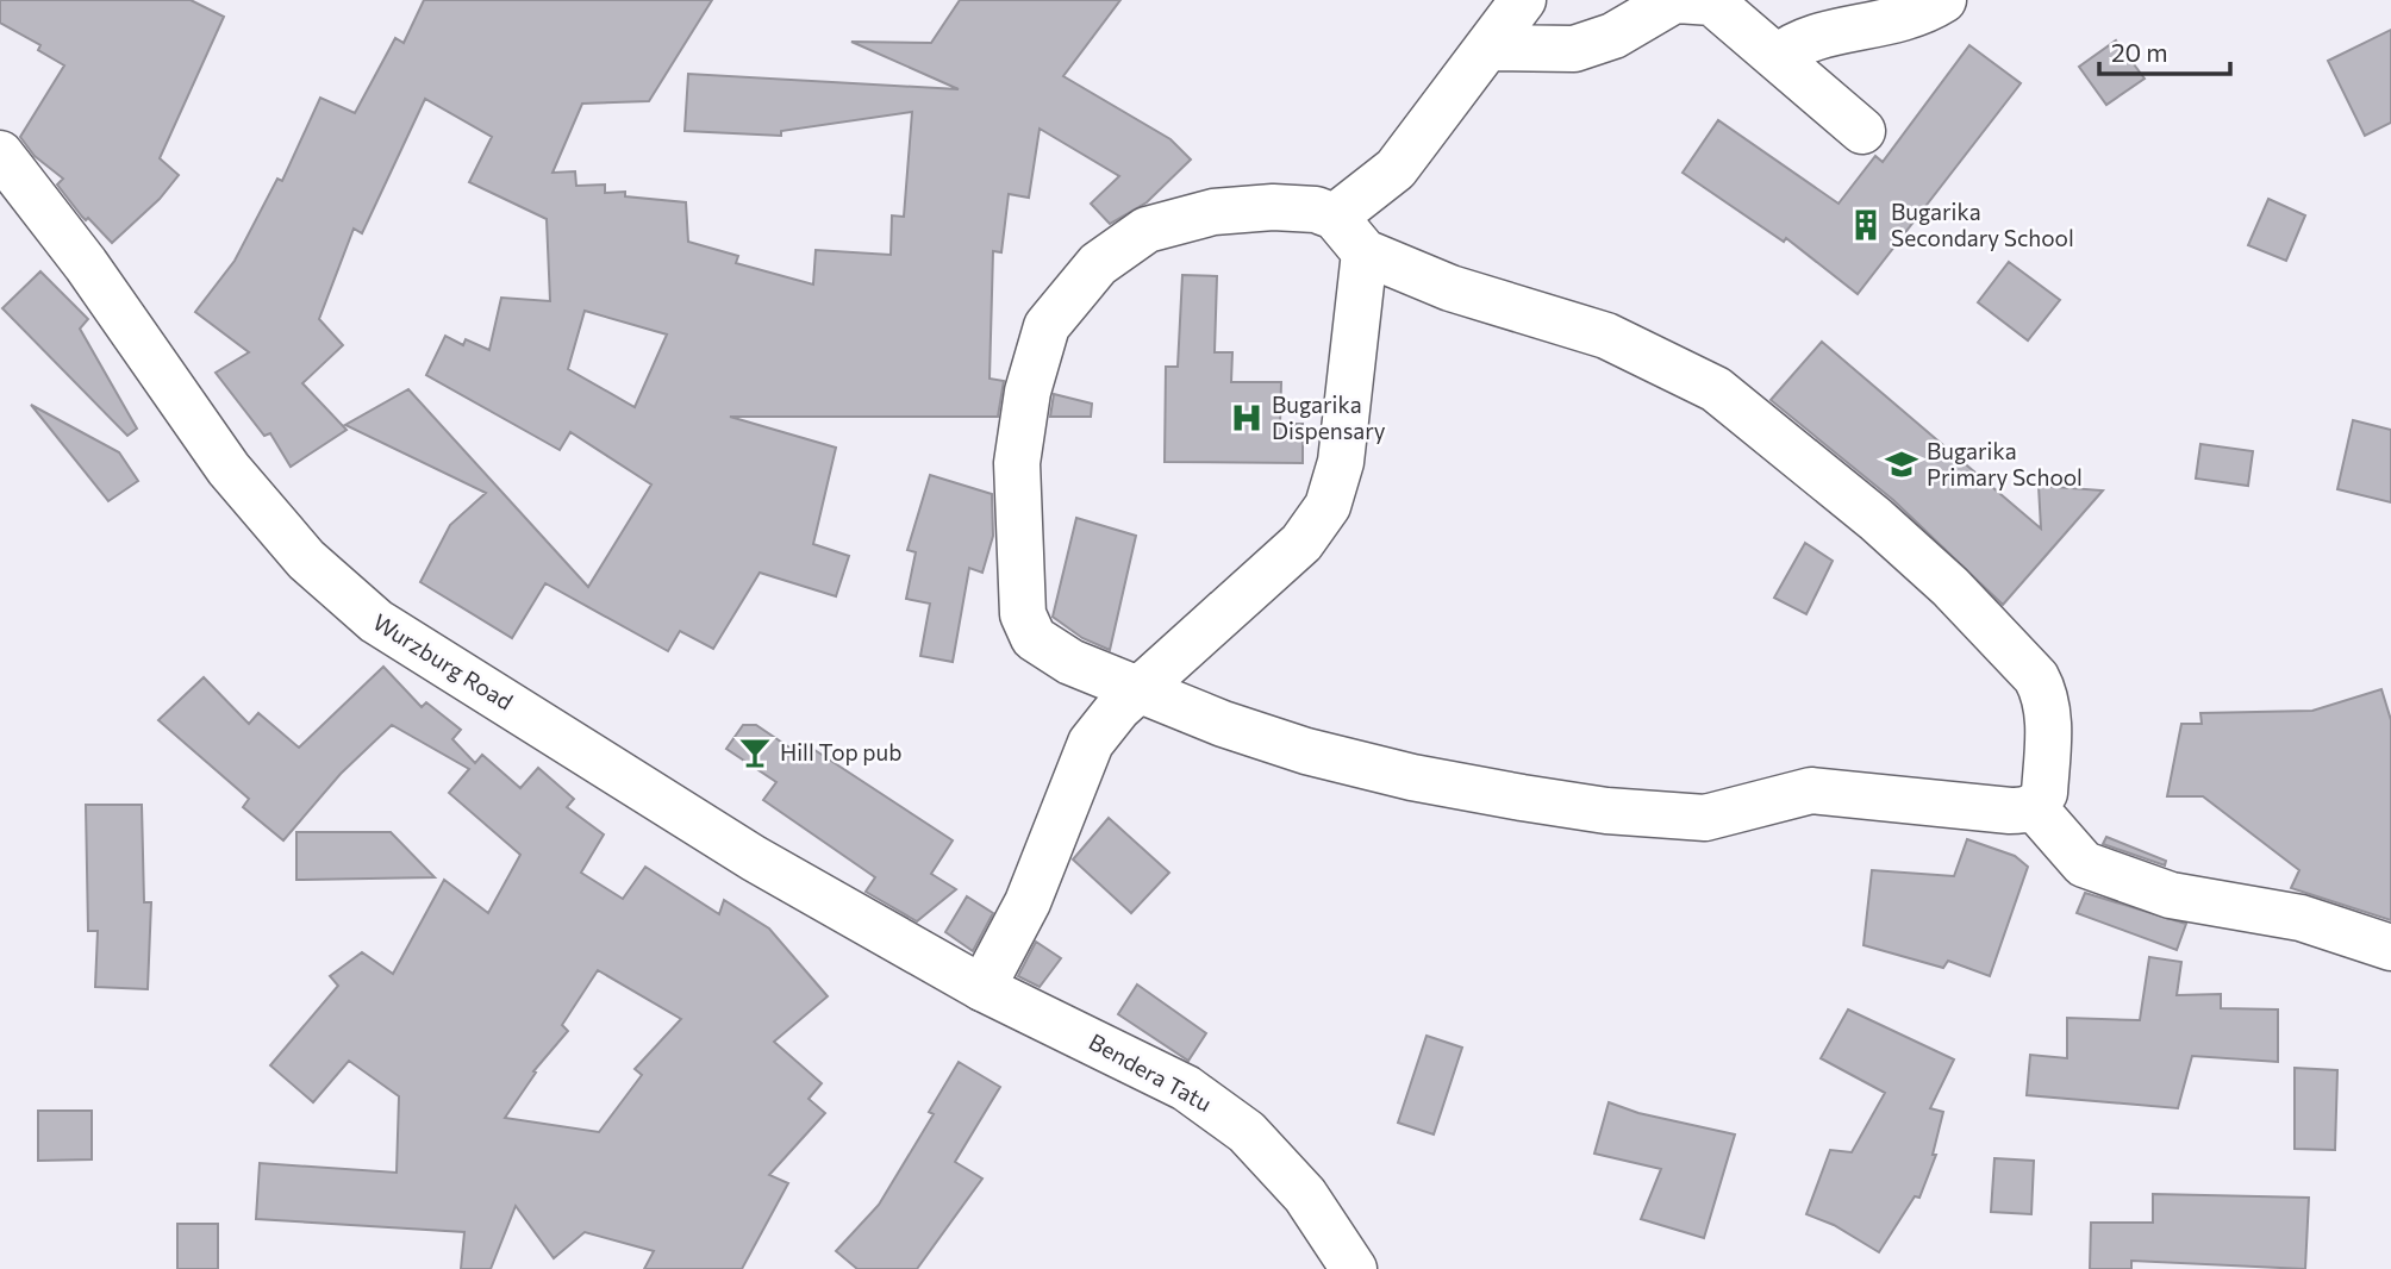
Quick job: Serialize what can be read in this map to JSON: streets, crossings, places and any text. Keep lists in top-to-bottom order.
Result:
{
  "streets": {
    "street": ["Wurzburg Road", "Bendera Tatu"]
  },
  "crossings": [
    ["Wurzburg Road", "Bendera Tatu"]
  ],
  "places": {
    "building": ["Bugarika Secondary School"],
    "hospital": ["Bugarika Dispensary"],
    "school or university": ["Bugarika Primary School"],
    "bar": ["Hill Top pub"]
  },
  "scale_bar": "20 m"
}
